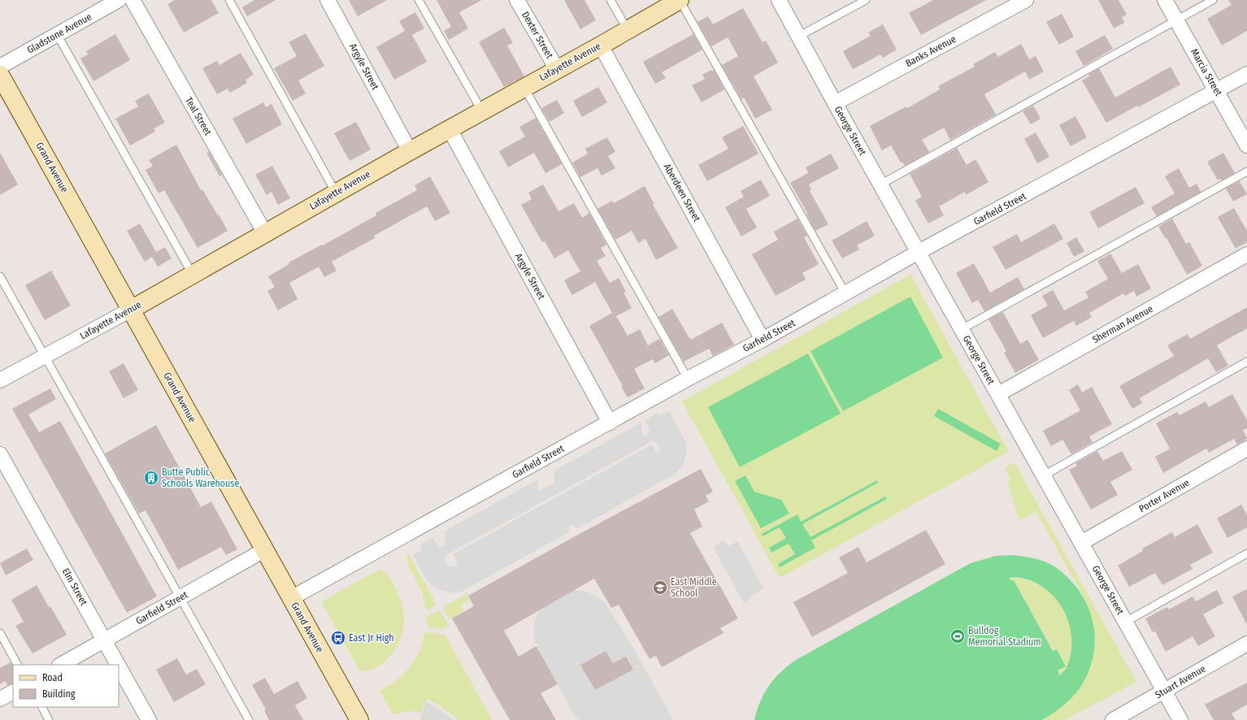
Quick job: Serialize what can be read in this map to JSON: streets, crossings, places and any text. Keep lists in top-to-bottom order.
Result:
{
  "streets": {
    "main road": ["Lafayette Avenue", "Grand Avenue"],
    "street": [
      "Gladstone Avenue",
      "Dexter Street",
      "Banks Avenue",
      "Argyle Street",
      "Marcia Street",
      "Teal Street",
      "George Street",
      "Aberdeen Street",
      "Garfield Street",
      "Sherman Avenue",
      "Porter Avenue",
      "Elm Street",
      "Stuart Avenue"
    ]
  },
  "crossings": [
    ["Dexter Street", "Lafayette Avenue"],
    ["Banks Avenue", "George Street"],
    ["Lafayette Avenue", "Argyle Street"],
    ["Lafayette Avenue", "Teal Street"],
    ["Lafayette Avenue", "Grand Avenue"],
    ["Lafayette Avenue", "Aberdeen Street"],
    ["Argyle Street", "Garfield Street"],
    ["Marcia Street", "Garfield Street"],
    ["George Street", "Garfield Street"],
    ["George Street", "Sherman Avenue"],
    ["George Street", "Porter Avenue"],
    ["George Street", "Stuart Avenue"],
    ["Grand Avenue", "Garfield Street"],
    ["Aberdeen Street", "Garfield Street"],
    ["Garfield Street", "Elm Street"]
  ],
  "places": {
    "building": ["Butte Public Schools Warehouse"],
    "school or university": ["East Middle School"],
    "sports": ["Bulldog Memorial Stadium"],
    "bus stop": ["East Jr High"]
  },
  "legend": ["Road", "Building"]
}
